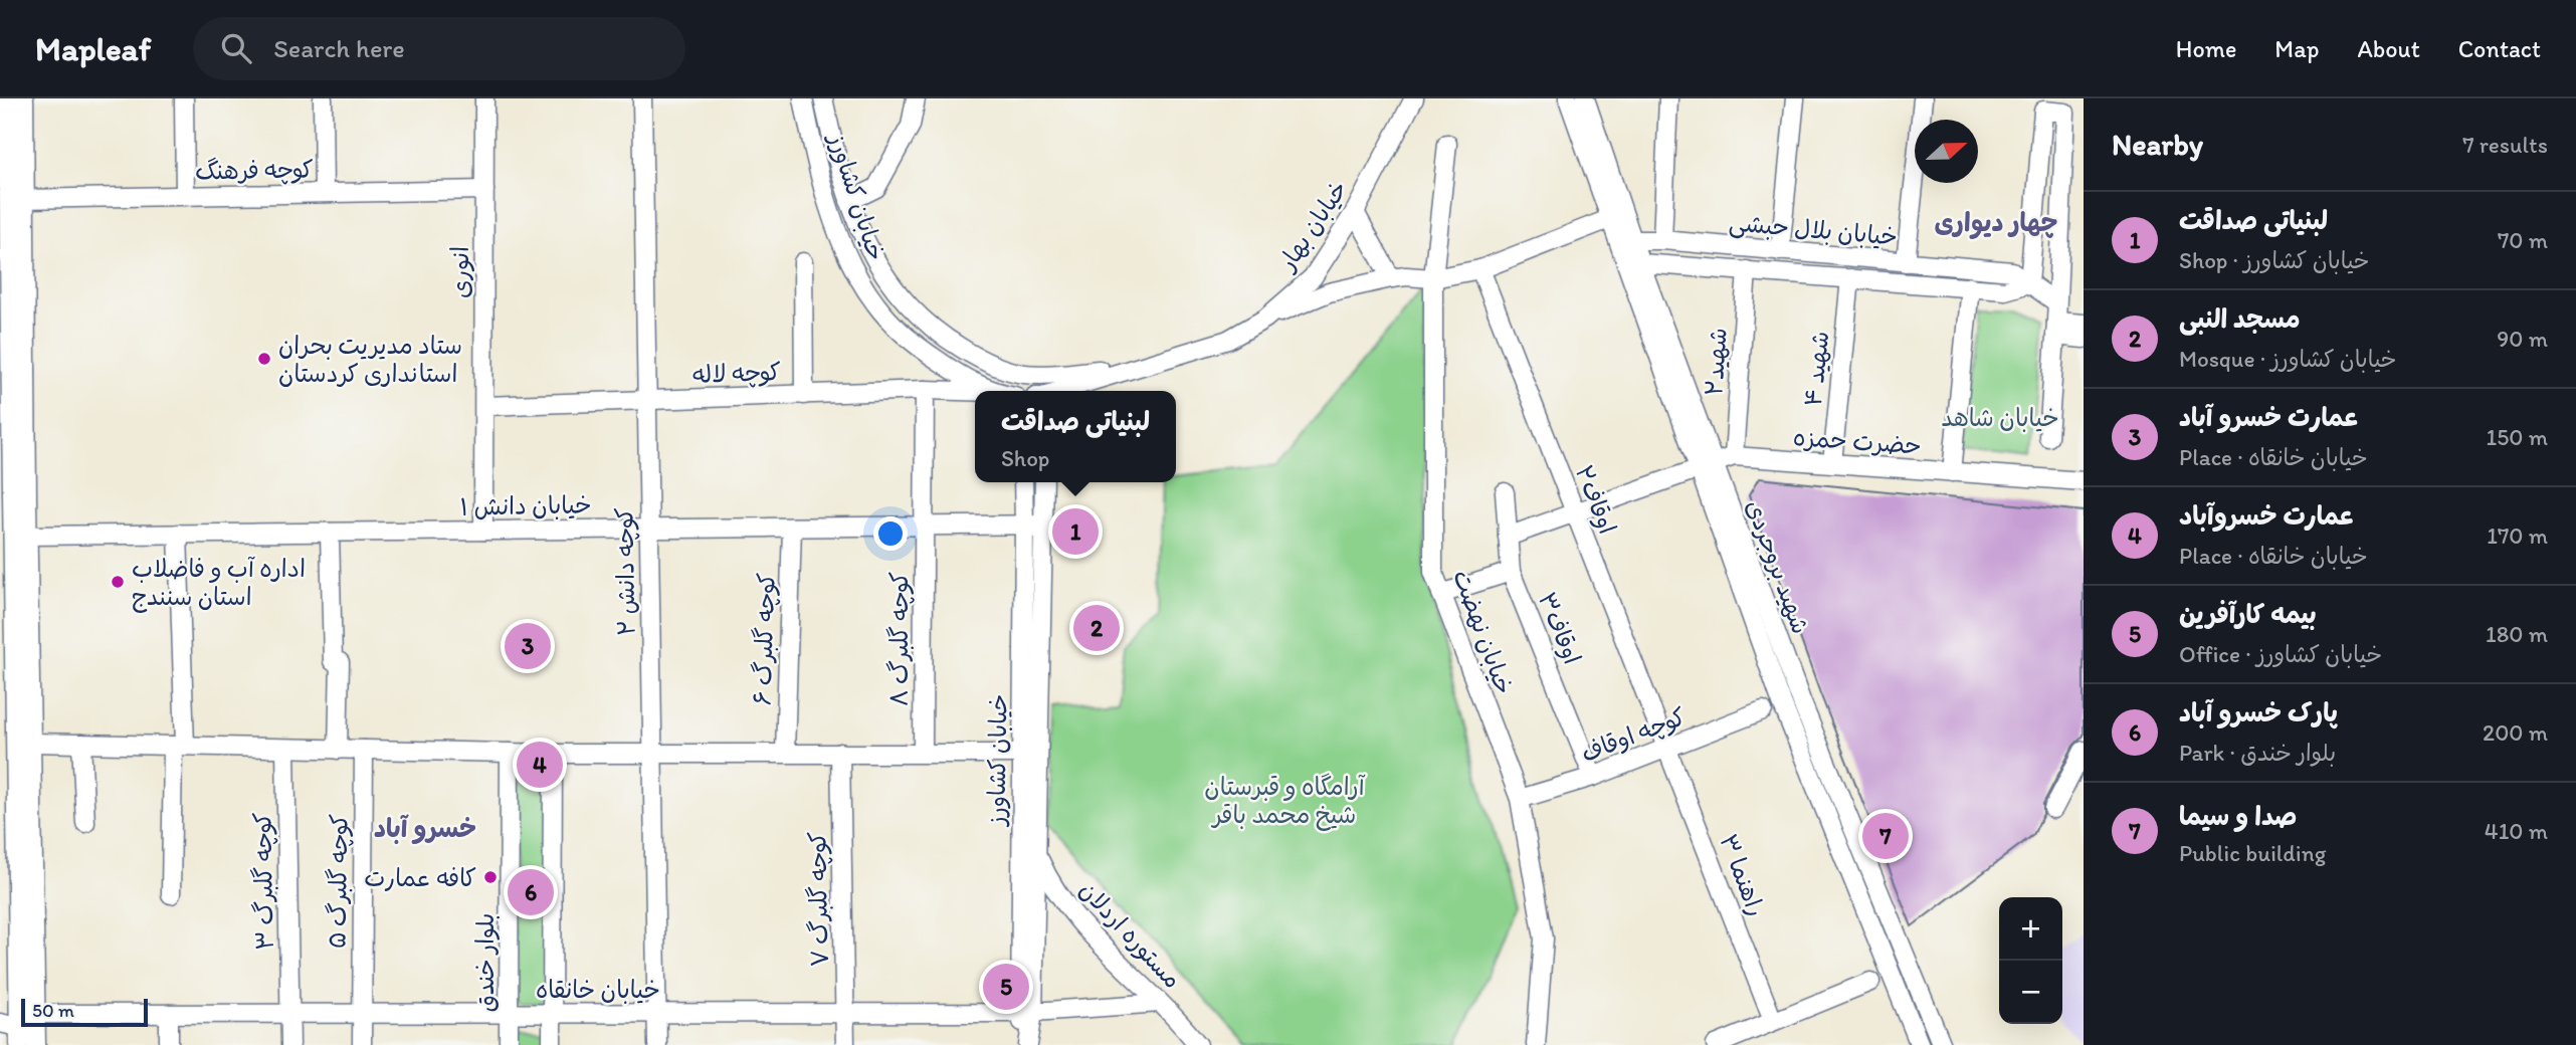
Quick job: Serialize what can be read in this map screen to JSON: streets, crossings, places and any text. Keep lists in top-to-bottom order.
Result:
{
  "streets": {
    "street": [
      "کوچه فرهنگ",
      "خیابان کشاورز",
      "خیابان بهار",
      "خیابان بلال حبشی",
      "انوری",
      "شهید۲",
      "شهید ۴",
      "کوچه لاله",
      "حضرت حمزه",
      "اوقاف۲",
      "خیابان دانش ۱",
      "شهید بروجردی",
      "کوچه دانش ۲",
      "اوقاف۳",
      "خیابان نهضت",
      "کوچه گلبرگ ۶",
      "کوچه گلبرگ ۸",
      "کوچه اوقاف",
      "راهنما ۳",
      "کوچه گلبرگ ۳",
      "کوچه گلبرگ ۵",
      "کوچه گلبرگ ۷",
      "مستوره اردلان",
      "بلوار خندق",
      "خیابان خانقاه"
    ]
  },
  "crossings": [
    ["کوچه فرهنگ", "انوری"],
    ["خیابان کشاورز", "خیابان بهار"],
    ["خیابان کشاورز", "خیابان دانش ۱"],
    ["خیابان کشاورز", "مستوره اردلان"],
    ["خیابان کشاورز", "خیابان خانقاه"],
    ["خیابان بلال حبشی", "شهید۲"],
    ["خیابان بلال حبشی", "شهید ۴"],
    ["خیابان بلال حبشی", "شهید بروجردی"],
    ["انوری", "کوچه لاله"],
    ["انوری", "خیابان دانش ۱"],
    ["شهید۲", "حضرت حمزه"],
    ["شهید ۴", "حضرت حمزه"],
    ["کوچه لاله", "کوچه دانش ۲"],
    ["کوچه لاله", "کوچه گلبرگ ۸"],
    ["حضرت حمزه", "اوقاف۲"],
    ["حضرت حمزه", "شهید بروجردی"],
    ["حضرت حمزه", "اوقاف۳"],
    ["اوقاف۲", "کوچه اوقاف"],
    ["اوقاف۲", "راهنما ۳"],
    ["خیابان دانش ۱", "کوچه دانش ۲"],
    ["خیابان دانش ۱", "کوچه گلبرگ ۶"],
    ["خیابان دانش ۱", "کوچه گلبرگ ۸"],
    ["کوچه دانش ۲", "خیابان خانقاه"],
    ["اوقاف۳", "کوچه اوقاف"],
    ["خیابان نهضت", "کوچه اوقاف"],
    ["کوچه اوقاف", "راهنما ۳"],
    ["کوچه گلبرگ ۳", "خیابان خانقاه"],
    ["کوچه گلبرگ ۵", "خیابان خانقاه"],
    ["کوچه گلبرگ ۷", "خیابان خانقاه"],
    ["مستوره اردلان", "خیابان خانقاه"],
    ["بلوار خندق", "خیابان خانقاه"]
  ],
  "districts": ["چهار دیواری", "خسرو آباد"],
  "parks": ["خیابان شاهد", "آرامگاه و قبرستان شیخ محمد باقر"],
  "places": ["ستاد مدیریت بحران استانداری کردستان", "اداره آب و فاضلاب استان سنندج", "کافه عمارت"],
  "scale_bar": "50 m",
  "north": "right",
  "page": {
    "header": "Mapleaf",
    "search": "Search here",
    "nav": [
      "Home",
      "Map",
      "About",
      "Contact"
    ],
    "heading": ["Nearby", "7 results"],
    "list": [
      {
        "mark": "1",
        "name": "لبنیاتی ‌صداقت",
        "note": "Shop · خیابان کشاورز",
        "value": "70 m"
      },
      {
        "mark": "2",
        "name": "مسجد النبی",
        "note": "Mosque · خیابان کشاورز",
        "value": "90 m"
      },
      {
        "mark": "3",
        "name": "عمارت خسرو آباد",
        "note": "Place · خیابان خانقاه",
        "value": "150 m"
      },
      {
        "mark": "4",
        "name": "عمارت خسروآباد",
        "note": "Place · خیابان خانقاه",
        "value": "170 m"
      },
      {
        "mark": "5",
        "name": "بیمه کارآفرین",
        "note": "Office · خیابان کشاورز",
        "value": "180 m"
      },
      {
        "mark": "6",
        "name": "پارک خسرو آباد",
        "note": "Park · بلوار خندق",
        "value": "200 m"
      },
      {
        "mark": "7",
        "name": "صدا و سیما",
        "note": "Public building",
        "value": "410 m"
      }
    ],
    "popup": ["لبنیاتی ‌صداقت", "Shop"],
    "pins": [
      "1",
      "2",
      "3",
      "4",
      "7",
      "6",
      "5"
    ],
    "map_buttons": ["+", "−"],
    "scale": "50 m"
  }
}
